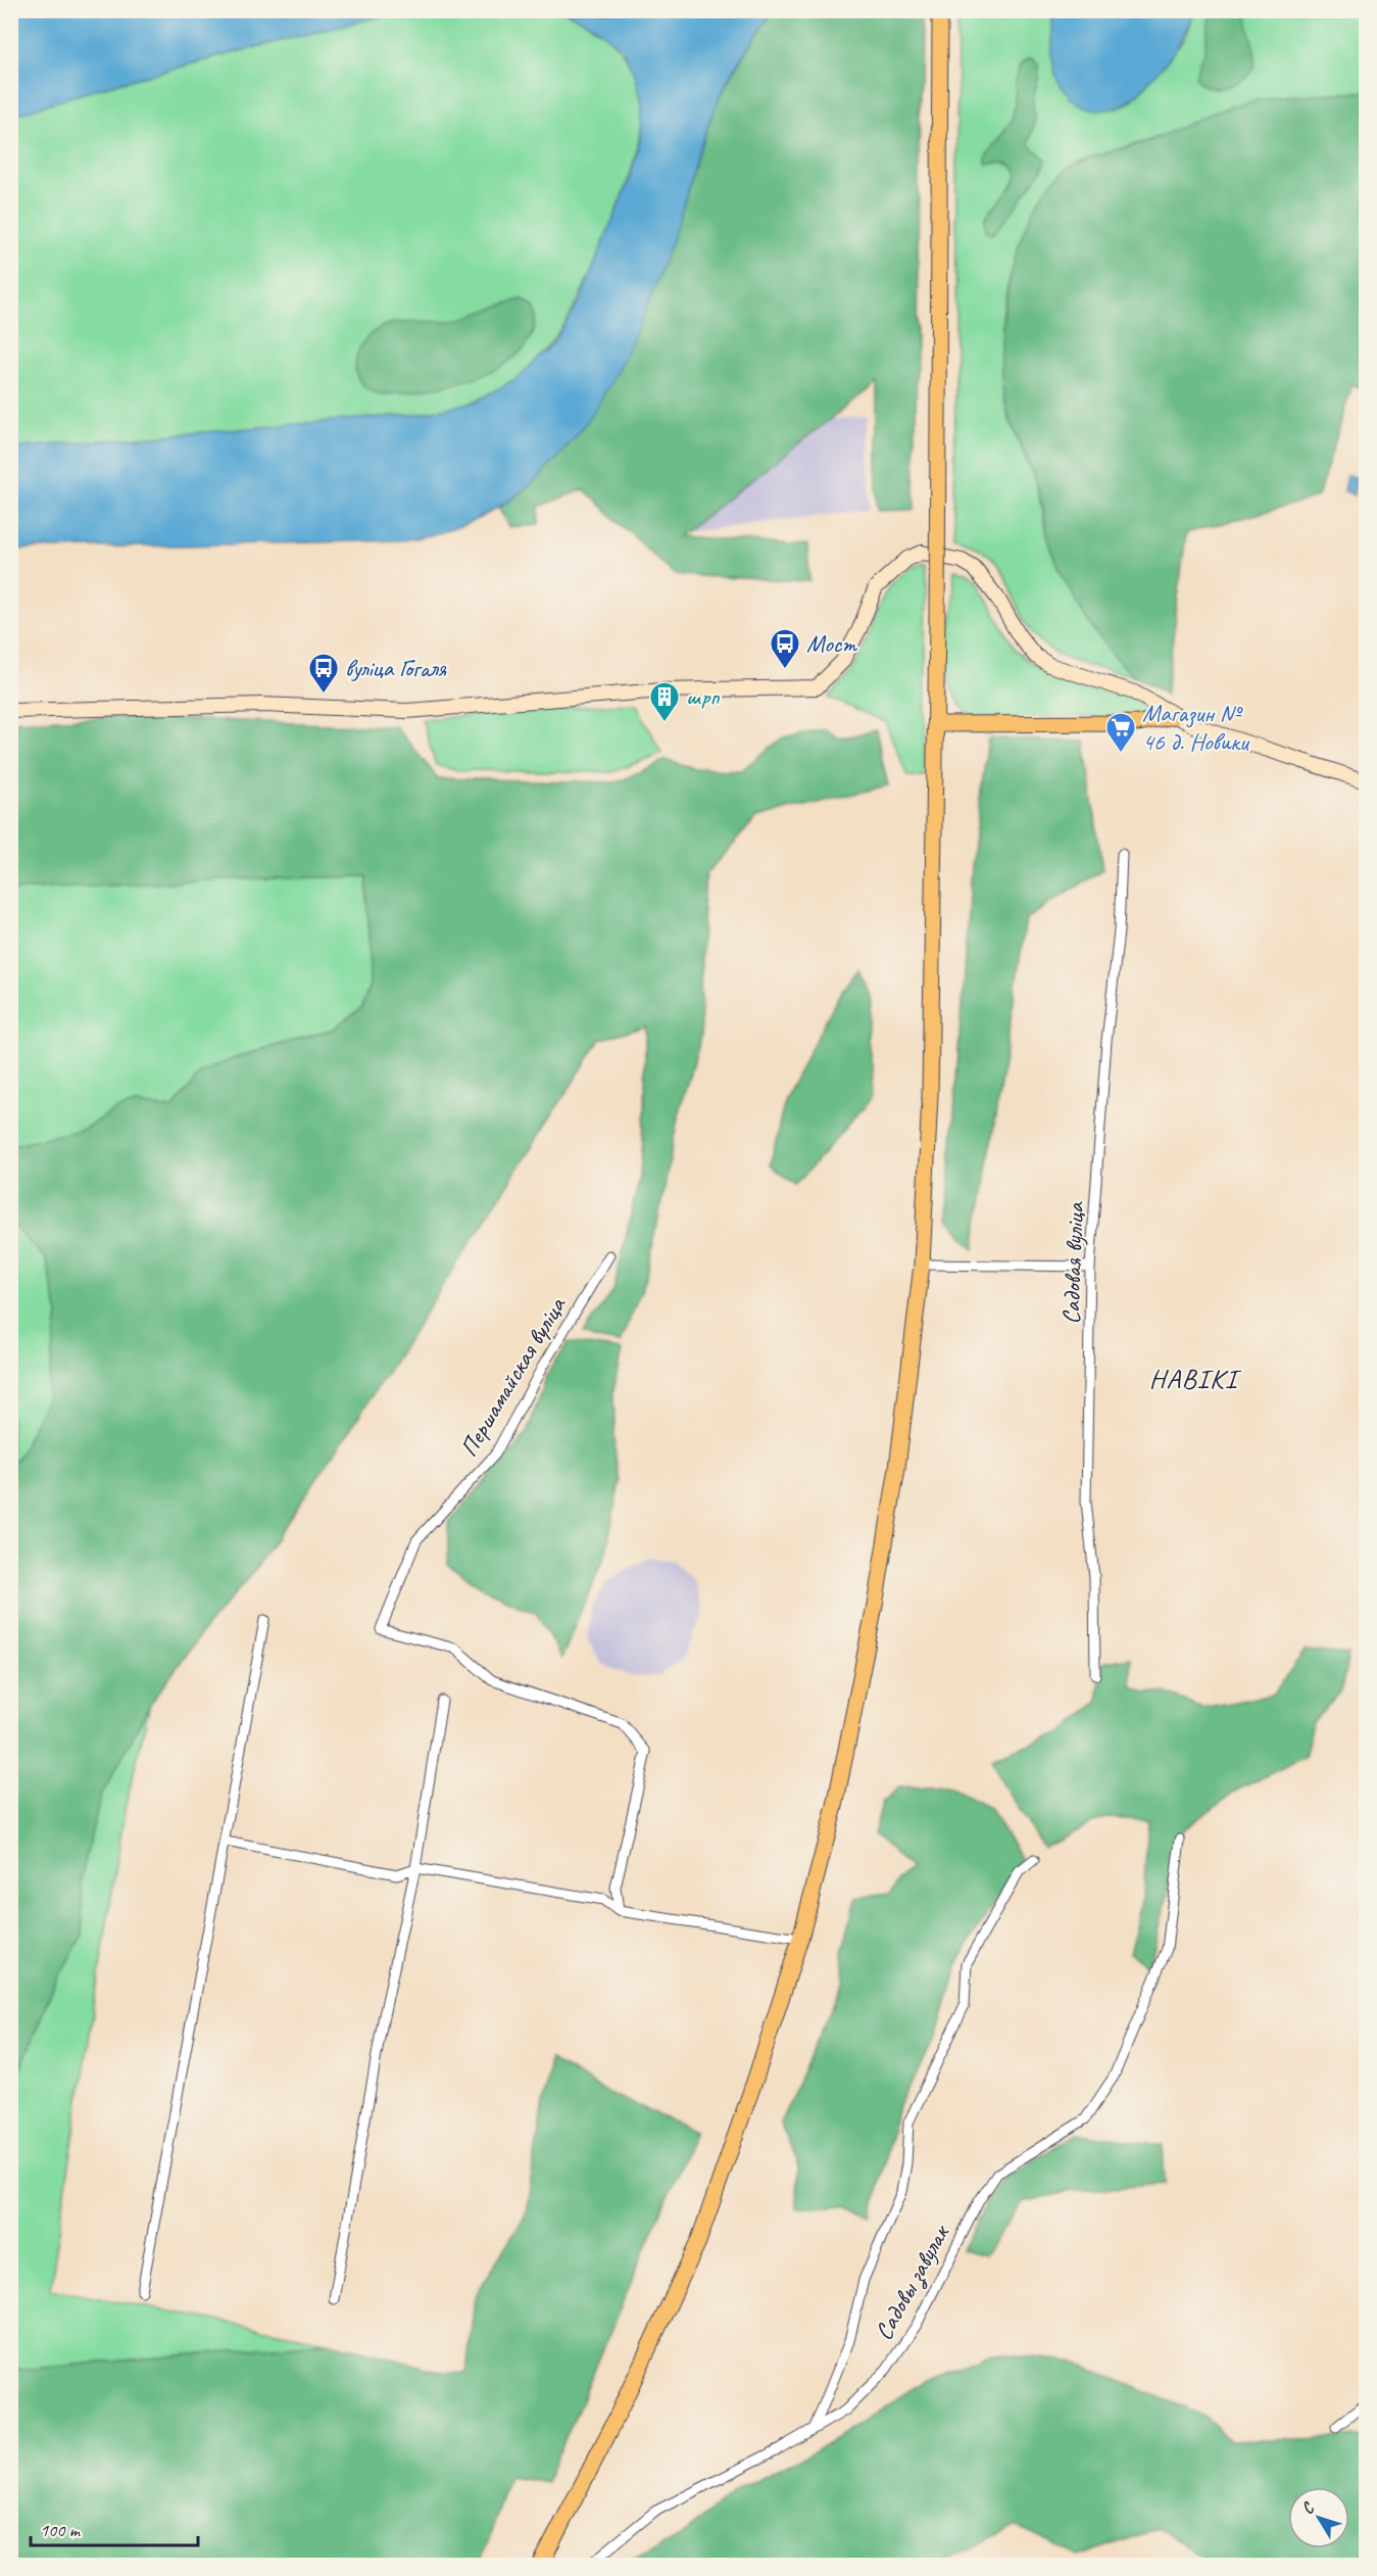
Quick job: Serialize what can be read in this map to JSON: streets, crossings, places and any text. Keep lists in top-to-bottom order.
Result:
{
  "streets": {
    "street": ["Садовая вуліца", "Першамайская вуліца", "Садовы завулак"]
  },
  "districts": ["НАВІКІ"],
  "places": {
    "bus stop": ["Мост", "вуліца Гогаля"],
    "building": ["шрп"],
    "supermarket": ["Магазин № 46 д. Новики"]
  },
  "scale_bar": "100 m",
  "north": "top left"
}
